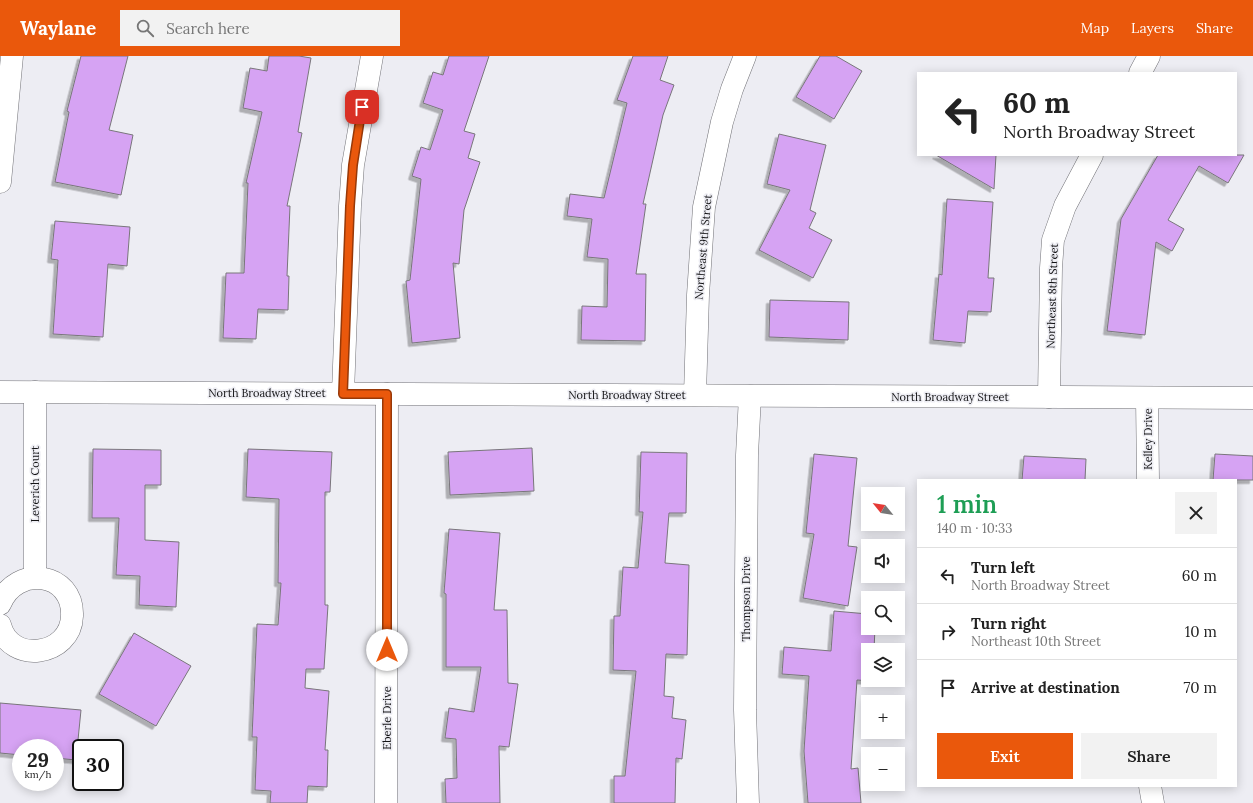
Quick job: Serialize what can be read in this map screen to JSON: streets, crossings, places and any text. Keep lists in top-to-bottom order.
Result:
{
  "streets": {
    "street": [
      "Northeast 9th Street",
      "Northeast 8th Street",
      "North Broadway Street",
      "Kelley Drive",
      "Leverich Court",
      "Thompson Drive",
      "Eberle Drive"
    ]
  },
  "crossings": [
    ["Northeast 9th Street", "North Broadway Street"],
    ["Northeast 8th Street", "North Broadway Street"],
    ["North Broadway Street", "Kelley Drive"],
    ["North Broadway Street", "Leverich Court"],
    ["North Broadway Street", "Thompson Drive"],
    ["North Broadway Street", "Eberle Drive"]
  ],
  "north": "top left",
  "page": {
    "header": "Waylane",
    "search": "Search here",
    "nav": ["Map", "Layers", "Share"],
    "turn": ["60 m", "North Broadway Street"],
    "heading": ["1 min", "140 m · 10:33"],
    "map_buttons": ["+", "−"],
    "list": [
      {
        "name": "Turn left",
        "note": "North Broadway Street",
        "value": "60 m"
      },
      {
        "name": "Turn right",
        "note": "Northeast 10th Street",
        "value": "10 m"
      },
      {
        "name": "Arrive at destination",
        "value": "70 m"
      }
    ],
    "buttons": ["Exit", "Share"],
    "speed": "29 km/h",
    "limit": "30"
  }
}
